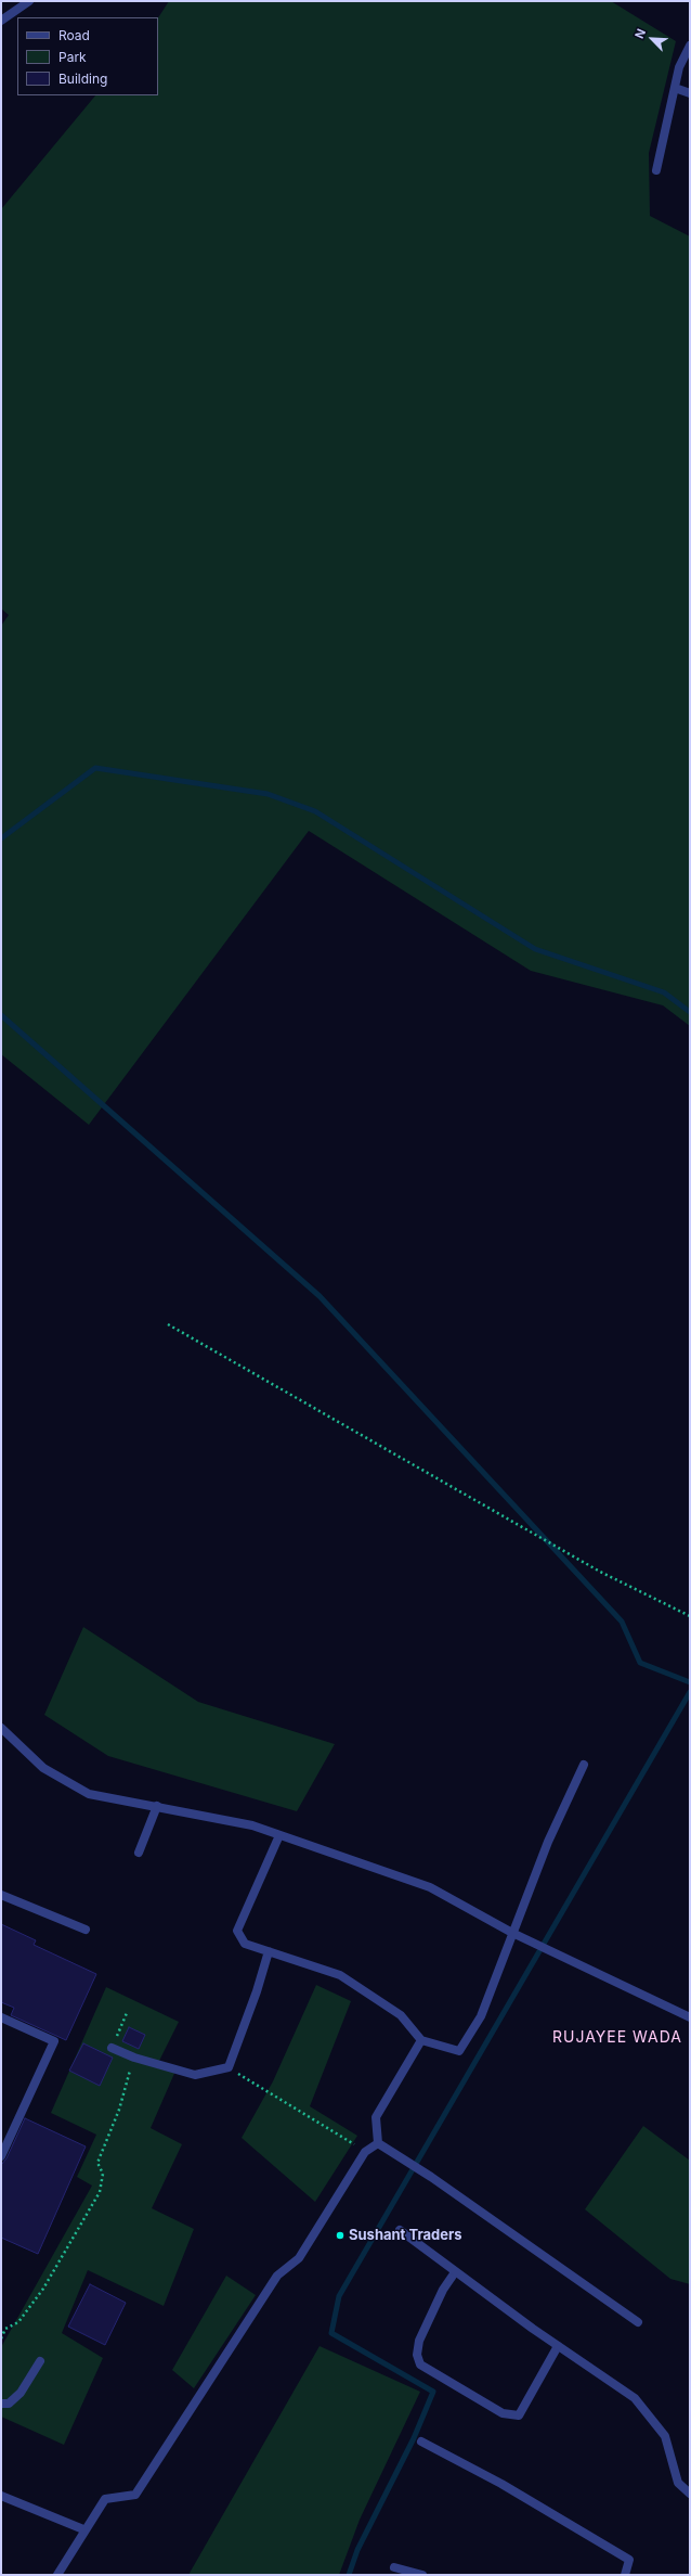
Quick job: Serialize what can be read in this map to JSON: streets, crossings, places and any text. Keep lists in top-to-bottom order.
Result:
{
  "districts": ["RUJAYEE WADA"],
  "places": ["Sushant Traders"],
  "legend": ["Road", "Park", "Building"],
  "north": "top left"
}
